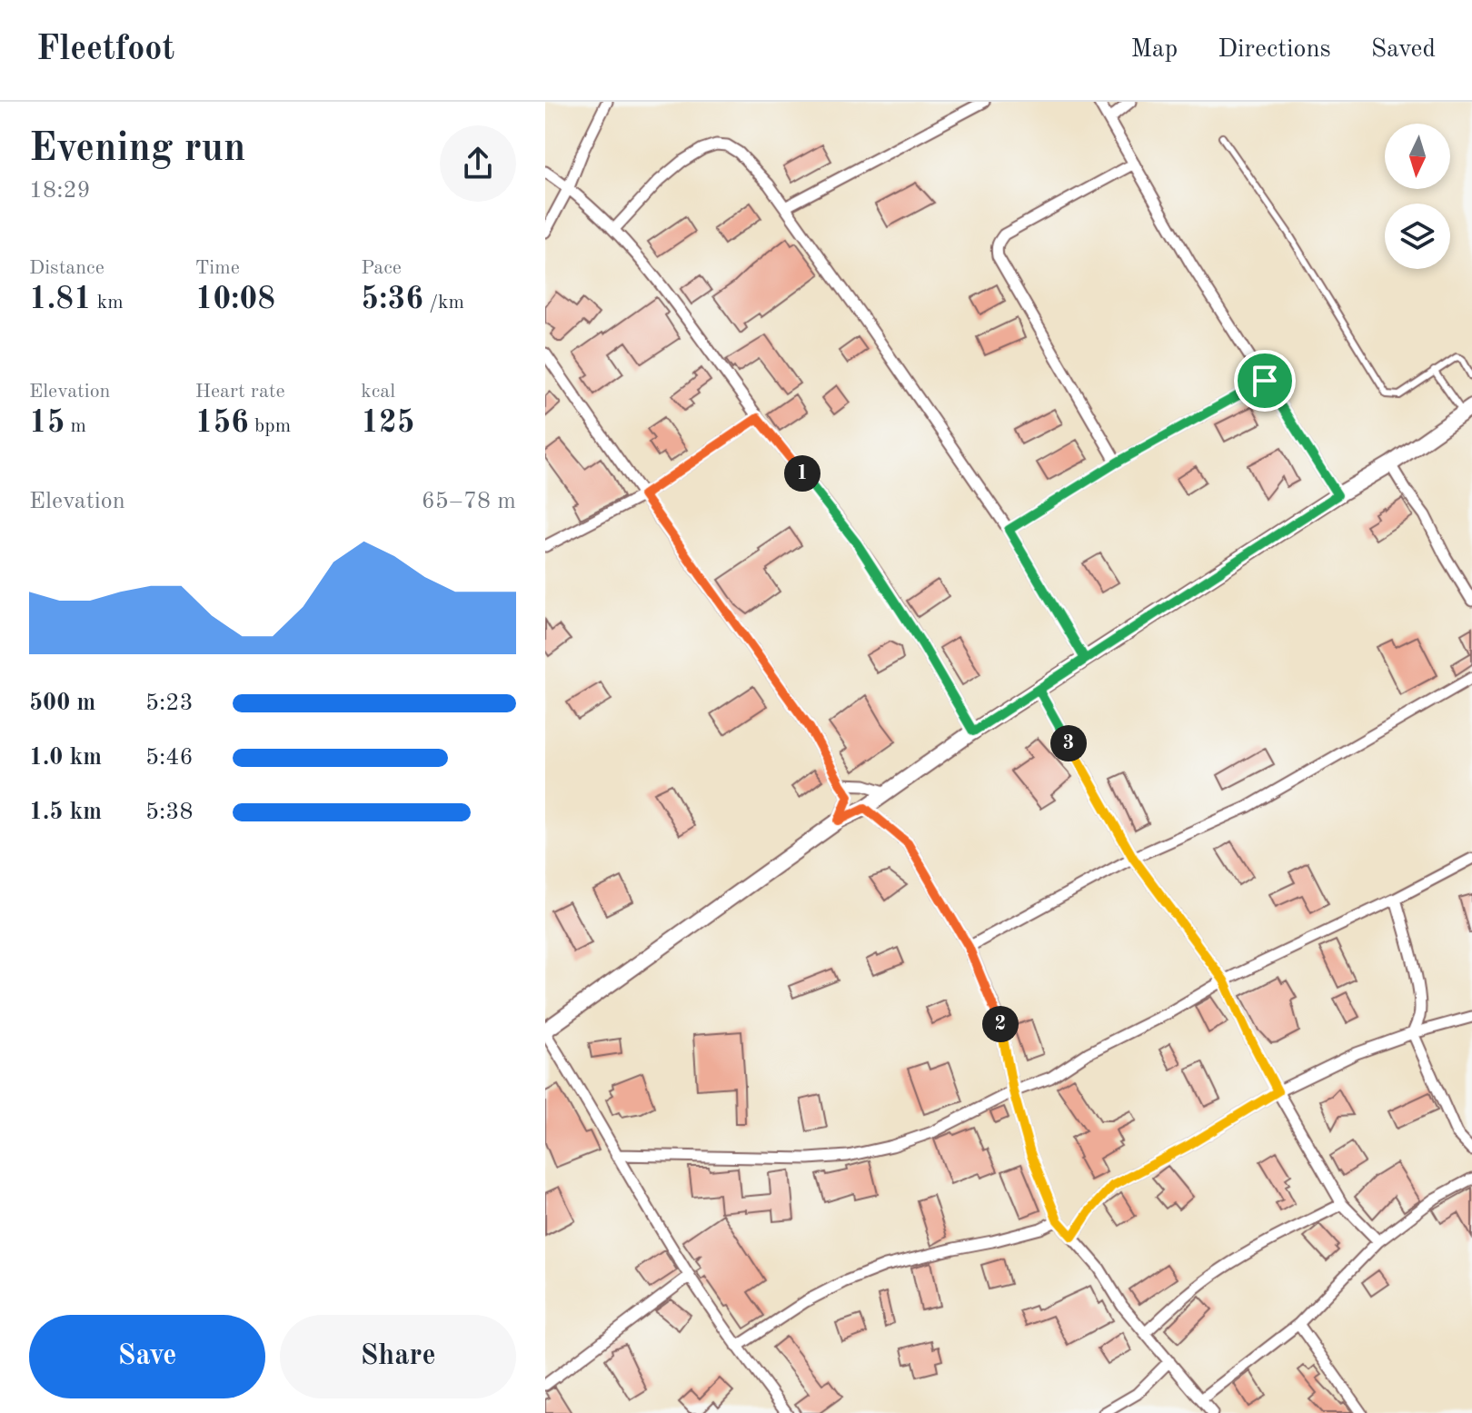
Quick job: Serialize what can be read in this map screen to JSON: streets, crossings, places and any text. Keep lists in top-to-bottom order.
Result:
{
  "north": "bottom",
  "page": {
    "header": "Fleetfoot",
    "nav": ["Map", "Directions", "Saved"],
    "heading": ["Evening run", "18:29"],
    "stats": [
      ["Distance", "1.81 km"],
      ["Time", "10:08"],
      ["Pace", "5:36 /km"],
      ["Elevation", "15 m"],
      ["Heart rate", "156 bpm"],
      ["kcal", "125"]
    ],
    "pins": ["1", "3", "2"],
    "chart": ["Elevation", "65–78 m"],
    "list": [
      {
        "name": "500 m",
        "note": "5:23"
      },
      {
        "name": "1.0 km",
        "note": "5:46"
      },
      {
        "name": "1.5 km",
        "note": "5:38"
      }
    ],
    "buttons": ["Save", "Share"]
  }
}
